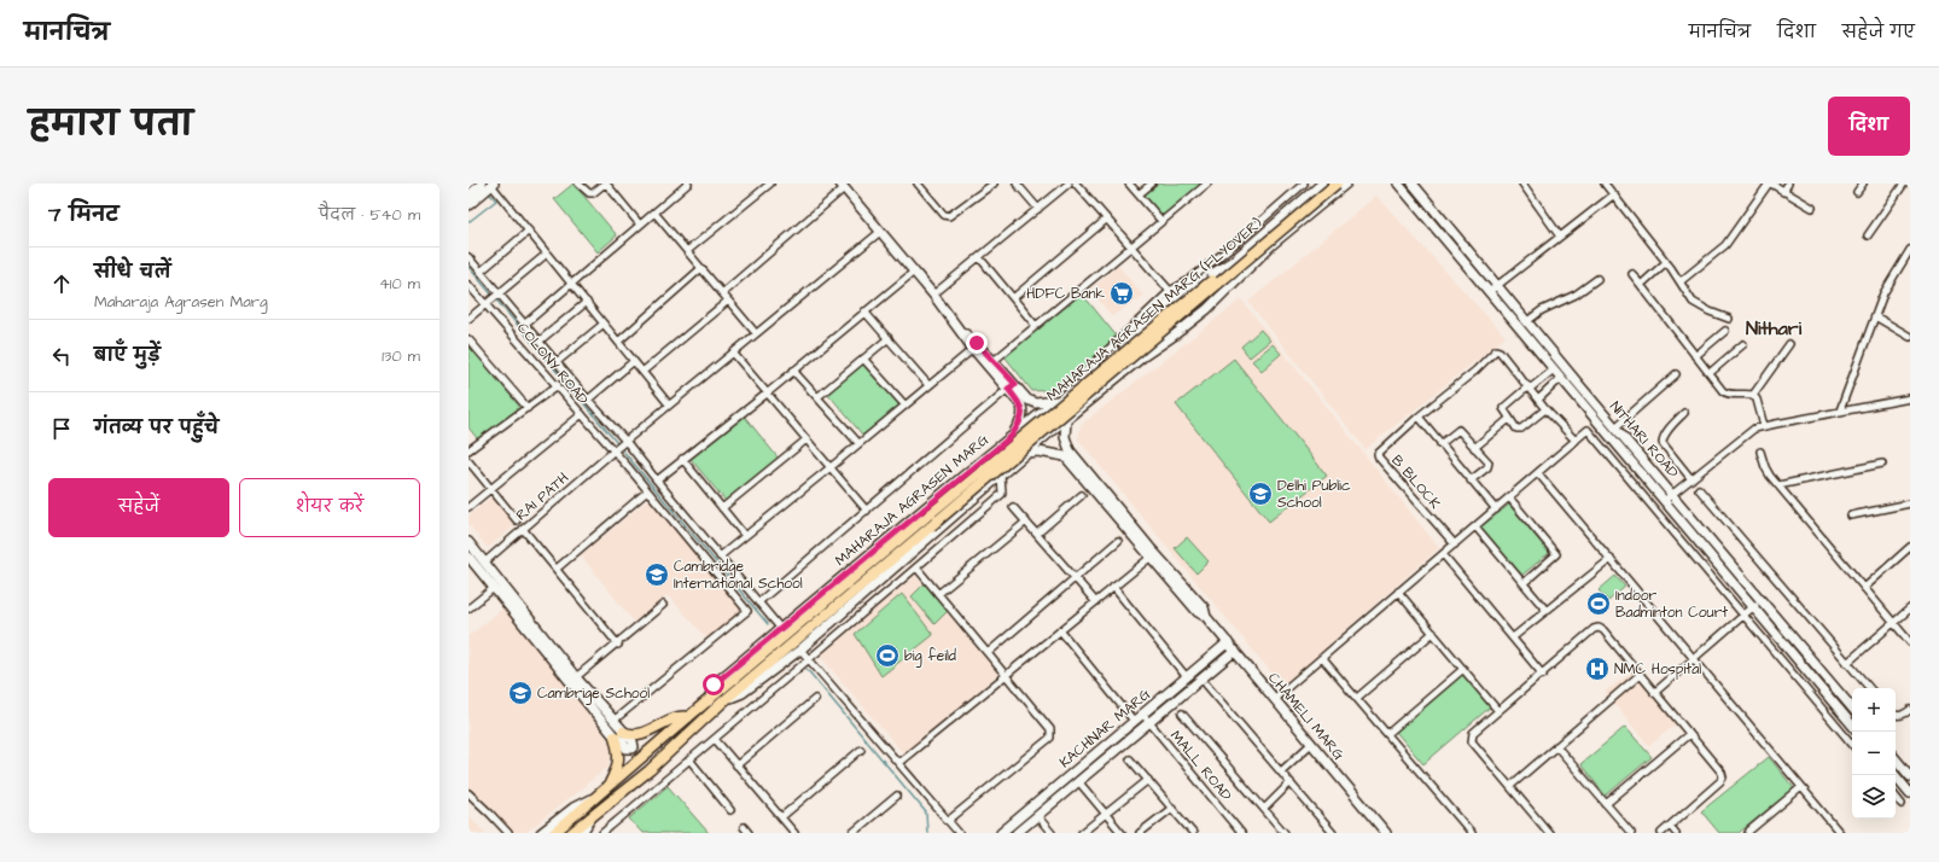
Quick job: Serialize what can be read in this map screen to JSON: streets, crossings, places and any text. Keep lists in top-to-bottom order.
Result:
{
  "streets": {
    "main road": ["MAHARAJA AGRASEN MARG (FLYOVER)"],
    "street": [
      "COLONY ROAD",
      "NITHARI ROAD",
      "B BLOCK",
      "RAI PATH",
      "MAHARAJA AGRASEN MARG",
      "CHAMELI MARG",
      "KACHNAR MARG",
      "MALL ROAD"
    ]
  },
  "crossings": [
    ["MAHARAJA AGRASEN MARG (FLYOVER)", "MAHARAJA AGRASEN MARG"],
    ["CHAMELI MARG", "KACHNAR MARG"],
    ["KACHNAR MARG", "MALL ROAD"]
  ],
  "districts": ["Nithari"],
  "places": {
    "supermarket": ["HDFC Bank"],
    "school or university": ["Delhi Public School", "Cambridge International School", "Cambrige School"],
    "sports": ["Indoor Badminton Court", "big feild"],
    "hospital": ["NMC Hospital"]
  },
  "page": {
    "header": "मानचित्र",
    "nav": ["मानचित्र", "दिशा", "सहेजे गए"],
    "title": "हमारा पता",
    "buttons": [
      "दिशा",
      ["सहेजें", "शेयर करें"]
    ],
    "heading": ["7 मिनट", "पैदल · 540 m"],
    "list": [
      ["सीधे चलें", "Maharaja Agrasen Marg", "410 m"],
      ["बाएँ मुड़ें", "130 m"],
      "गंतव्य पर पहुँचे"
    ],
    "map_buttons": ["+", "−"]
  }
}
